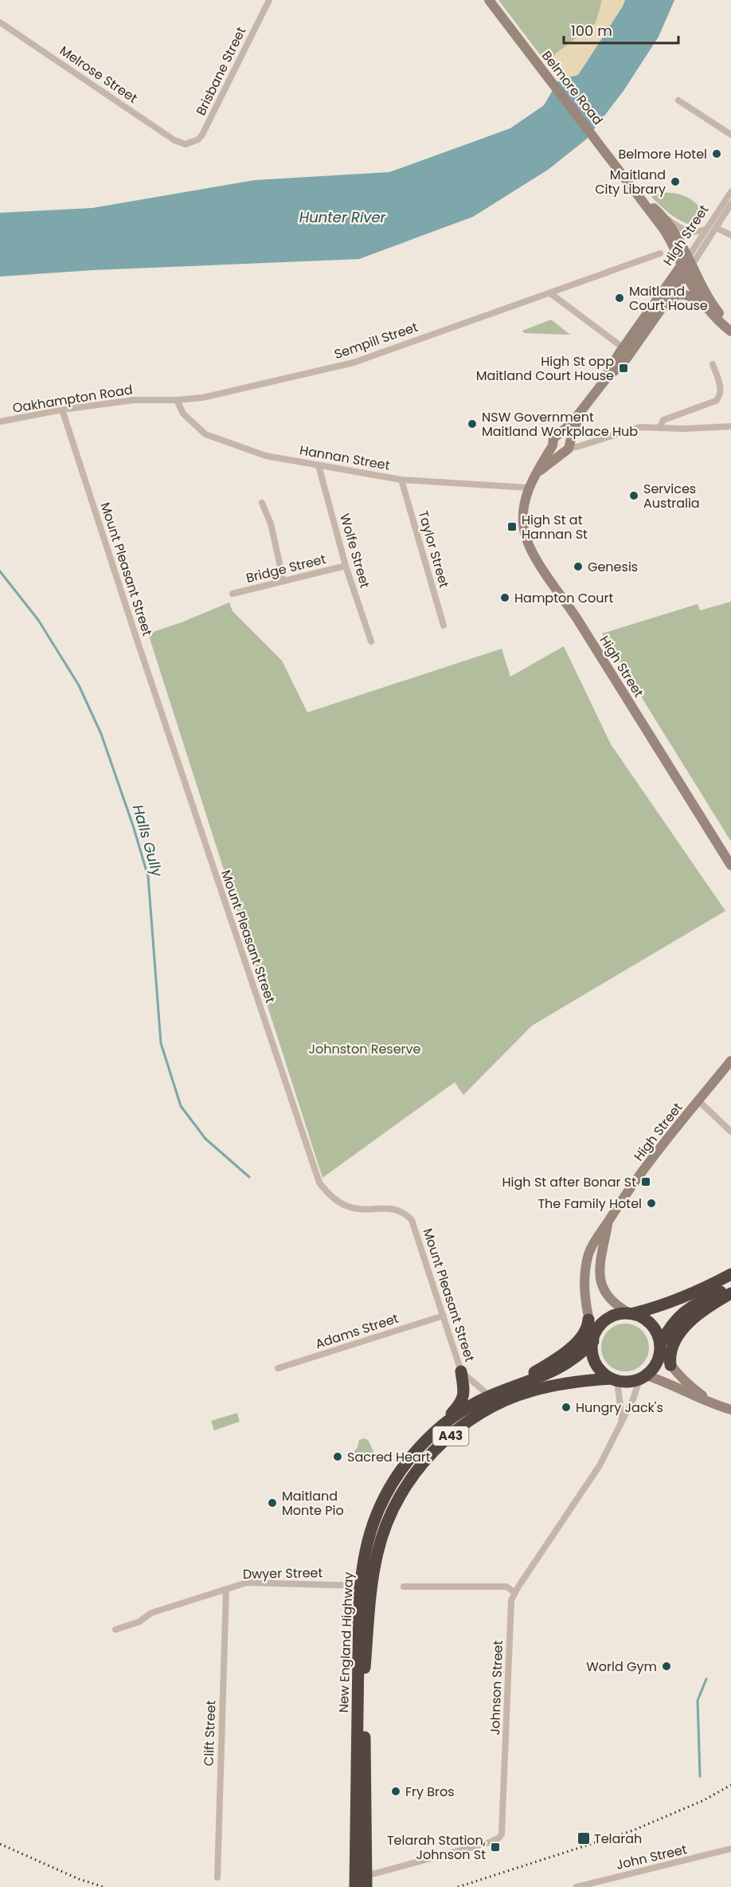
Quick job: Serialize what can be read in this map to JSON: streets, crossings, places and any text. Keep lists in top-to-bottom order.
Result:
{
  "streets": {
    "highway": ["A43", "New England Highway"],
    "main road": ["Belmore Road", "High Street"],
    "street": [
      "Brisbane Street",
      "Melrose Street",
      "Sempill Street",
      "Oakhampton Road",
      "Hannan Street",
      "Taylor Street",
      "Wolfe Street",
      "Bridge Street",
      "Mount Pleasant Street",
      "Adams Street",
      "Dwyer Street",
      "Johnson Street",
      "Clift Street",
      "John Street"
    ]
  },
  "crossings": [
    ["Brisbane Street", "Melrose Street"],
    ["Belmore Road", "High Street"],
    ["High Street", "Hannan Street"],
    ["High Street", "A43"],
    ["High Street", "New England Highway"],
    ["High Street", "Johnson Street"],
    ["Sempill Street", "Oakhampton Road"],
    ["Sempill Street", "Hannan Street"],
    ["Oakhampton Road", "Hannan Street"],
    ["Oakhampton Road", "Mount Pleasant Street"],
    ["Hannan Street", "Taylor Street"],
    ["Hannan Street", "Wolfe Street"],
    ["Wolfe Street", "Bridge Street"],
    ["Mount Pleasant Street", "Adams Street"],
    ["Mount Pleasant Street", "New England Highway"],
    ["A43", "New England Highway"],
    ["A43", "Johnson Street"],
    ["Dwyer Street", "New England Highway"],
    ["Dwyer Street", "Clift Street"],
    ["New England Highway", "Johnson Street"]
  ],
  "water": ["Hunter River", "Halls Gully"],
  "parks": ["Johnston Reserve"],
  "places": {
    "other": [
      "Belmore Hotel",
      "Maitland City Library",
      "Maitland Court House",
      "NSW Government Maitland Workplace Hub",
      "Services Australia",
      "Genesis",
      "Hampton Court",
      "The Family Hotel",
      "Hungry Jack's",
      "Sacred Heart",
      "Maitland Monte Pio",
      "World Gym",
      "Fry Bros"
    ],
    "transit": [
      "High St opp Maitland Court House",
      "High St at Hannan St",
      "High St after Bonar St",
      "Telarah",
      "Telarah Station, Johnson St"
    ]
  },
  "scale_bar": "100 m"
}
